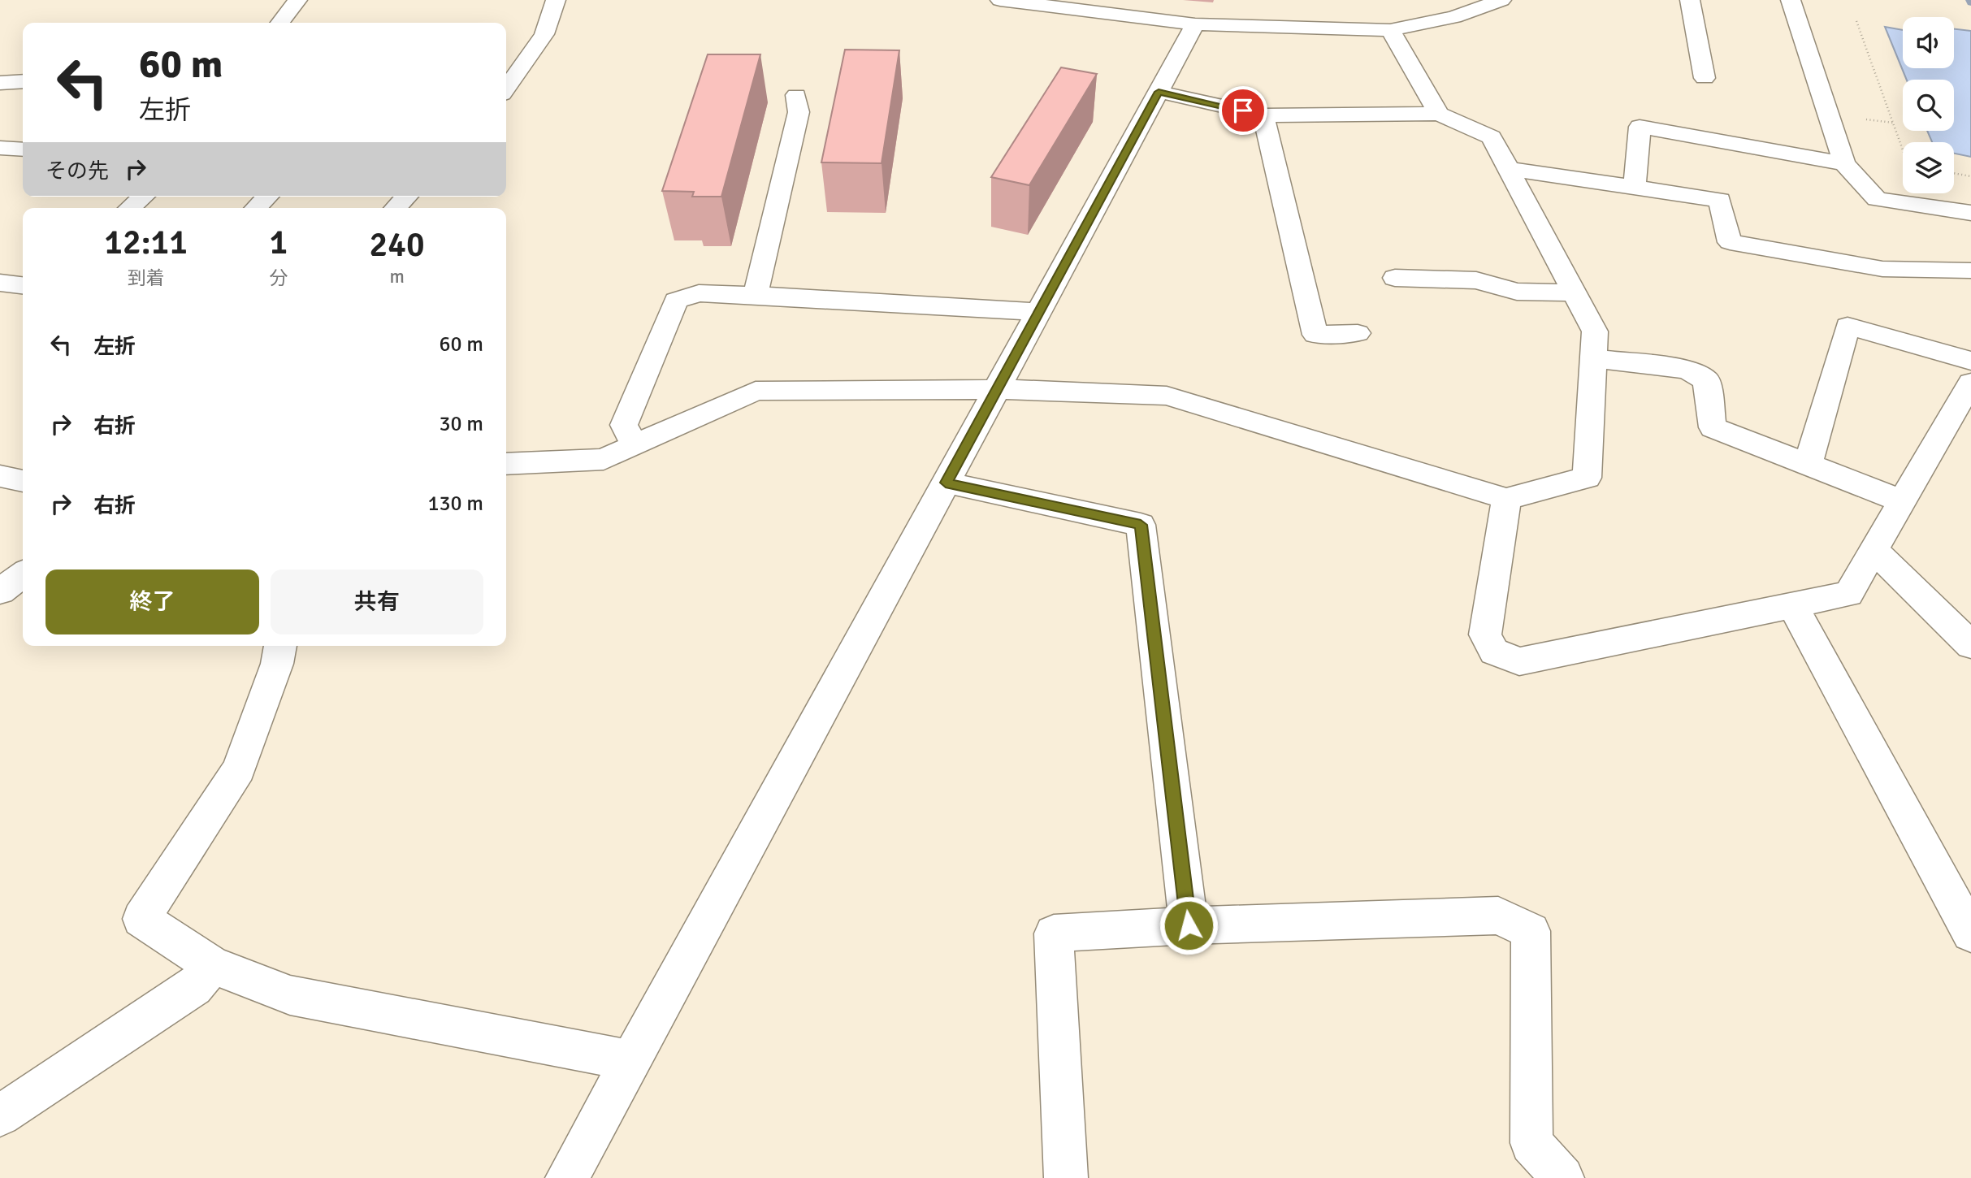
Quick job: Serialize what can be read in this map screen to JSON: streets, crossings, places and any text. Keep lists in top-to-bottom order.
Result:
{
  "page": {
    "turn": ["60 m", "左折"],
    "then": "その先",
    "eta": [
      "12:11",
      "到着",
      "1",
      "分",
      "240",
      "m"
    ],
    "list": [
      {
        "name": "左折",
        "value": "60 m"
      },
      {
        "name": "右折",
        "value": "30 m"
      },
      {
        "name": "右折",
        "value": "130 m"
      }
    ],
    "buttons": ["終了", "共有"]
  }
}
